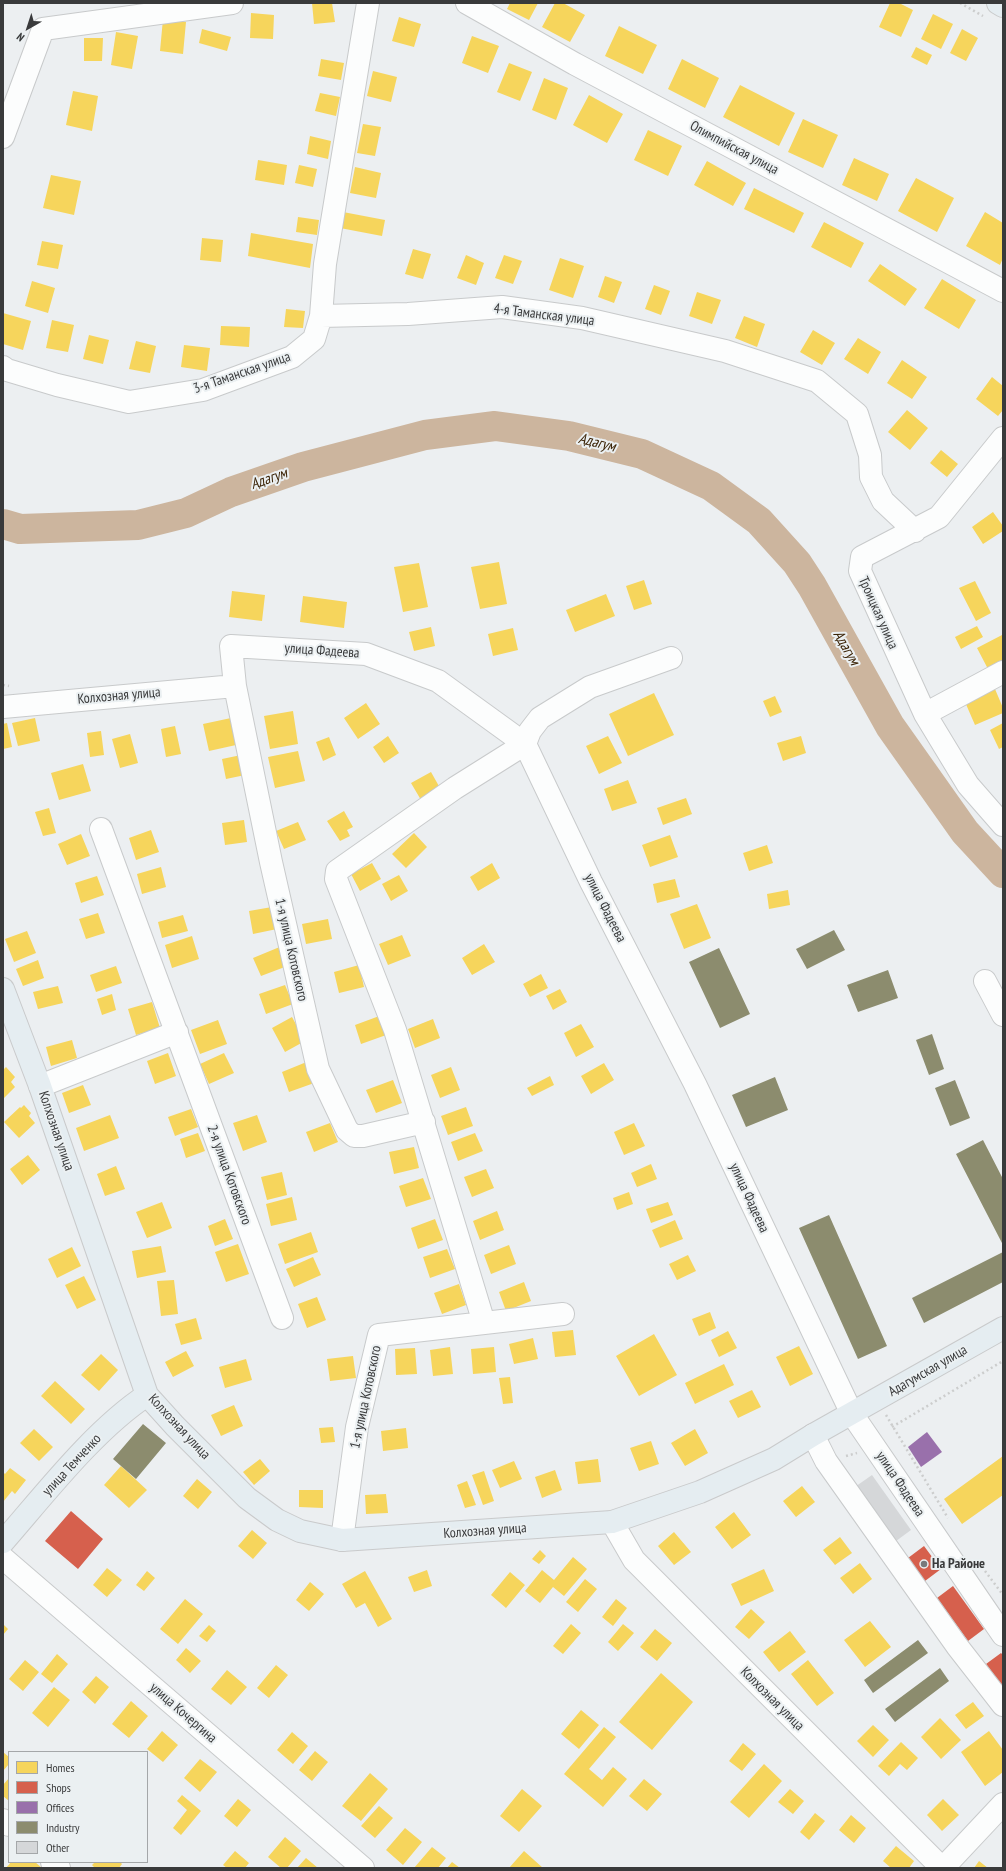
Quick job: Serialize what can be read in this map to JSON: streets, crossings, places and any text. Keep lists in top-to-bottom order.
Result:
{
  "streets": {
    "main road": ["Колхозная улица", "Адагумская улица", "улица Темченко"],
    "street": [
      "Олимпийская улица",
      "4-я Таманская улица",
      "3-я Таманская улица",
      "Троицкая улица",
      "улица Фадеева",
      "1-я улица Котовского",
      "2-я улица Котовского",
      "улица Кочергина"
    ]
  },
  "crossings": [
    ["4-я Таманская улица", "3-я Таманская улица"],
    ["4-я Таманская улица", "Троицкая улица"],
    ["улица Фадеева", "Колхозная улица"],
    ["улица Фадеева", "1-я улица Котовского"],
    ["улица Фадеева", "Адагумская улица"],
    ["Колхозная улица", "1-я улица Котовского"],
    ["Колхозная улица", "Адагумская улица"],
    ["Колхозная улица", "улица Темченко"]
  ],
  "water": ["Адагум"],
  "places": ["На Районе"],
  "legend": [
    "Homes",
    "Shops",
    "Offices",
    "Industry",
    "Other"
  ],
  "north": "bottom left"
}
